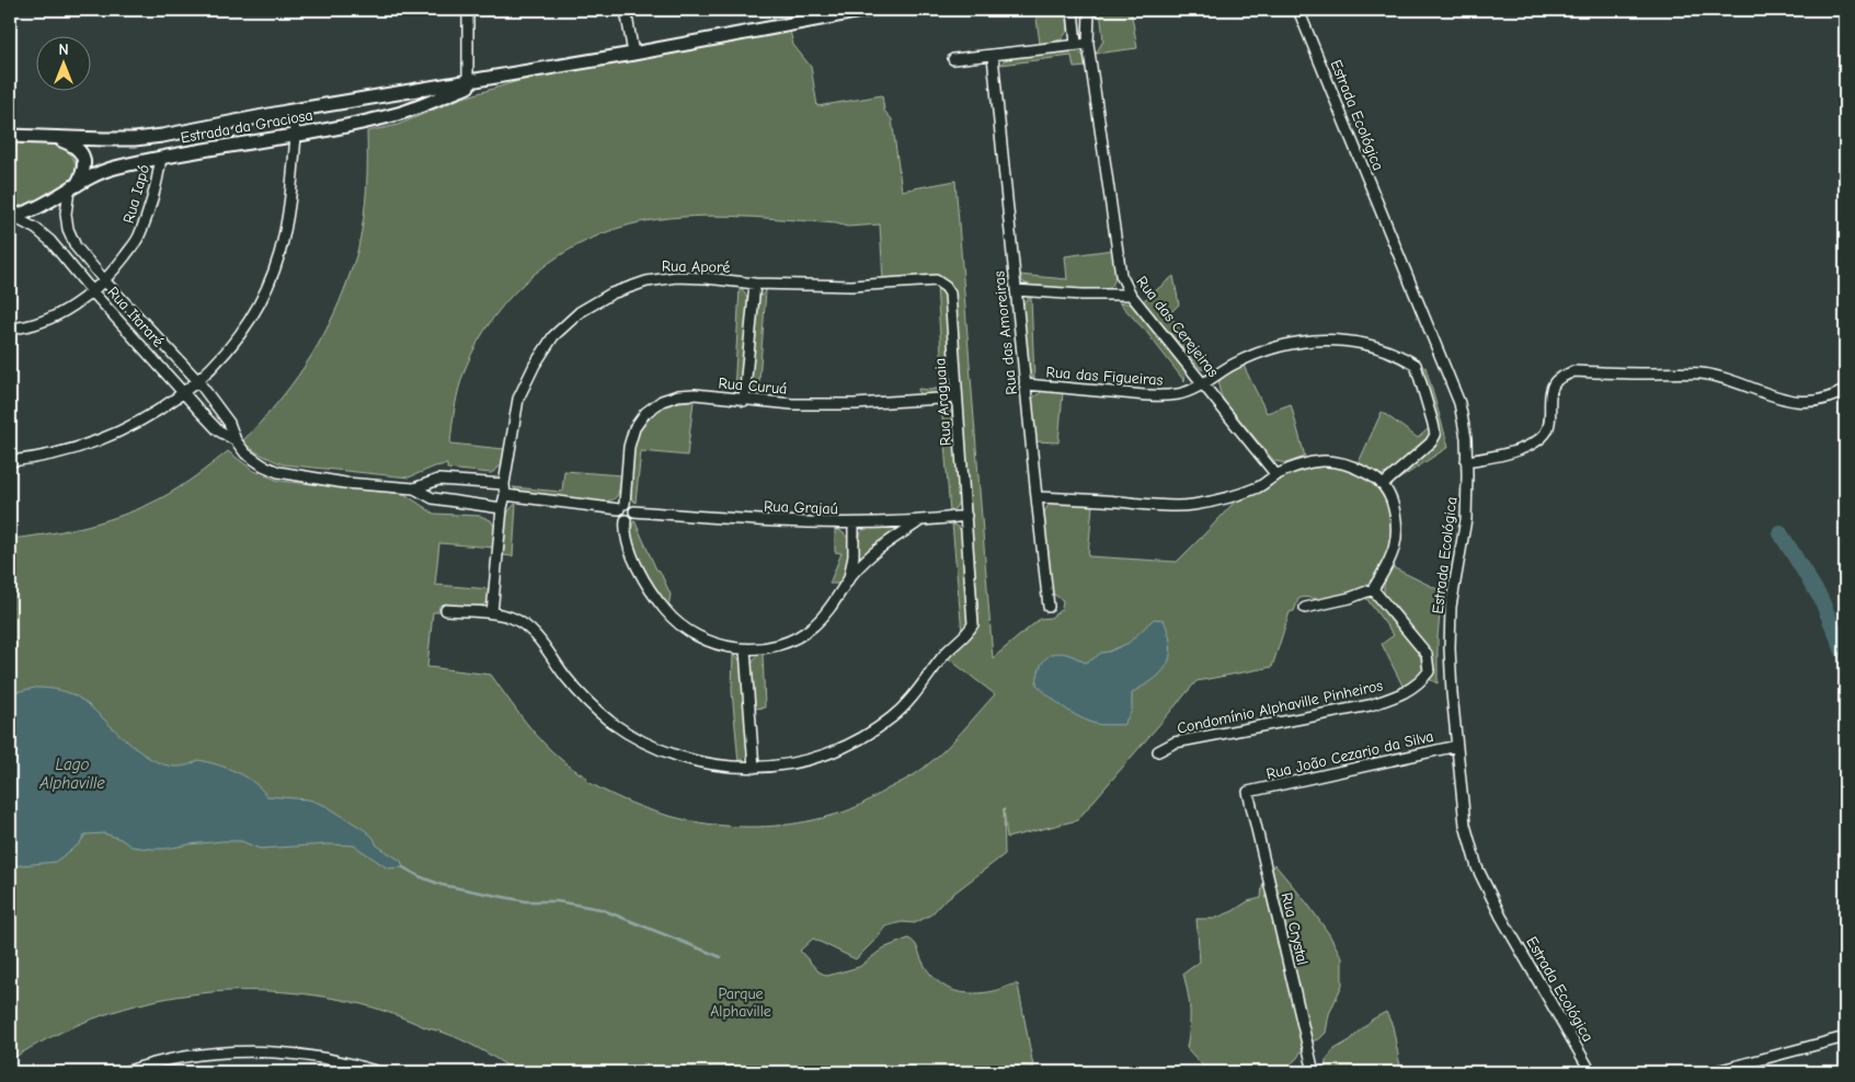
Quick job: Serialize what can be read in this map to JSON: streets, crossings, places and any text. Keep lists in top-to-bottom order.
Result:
{
  "streets": {
    "main road": ["Estrada da Graciosa"],
    "street": [
      "Estrada Ecológica",
      "Rua Iapó",
      "Rua Aporé",
      "Rua Itararé",
      "Rua das Cerejeiras",
      "Rua das Amoreiras",
      "Rua das Figueiras",
      "Rua Curuá",
      "Rua Araguaia",
      "Rua Grajaú",
      "Condomínio Alphaville Pinheiros",
      "Rua João Cezario da Silva",
      "Rua Crystal"
    ]
  },
  "crossings": [
    ["Estrada Ecológica", "Rua João Cezario da Silva"],
    ["Estrada da Graciosa", "Rua Iapó"],
    ["Estrada da Graciosa", "Rua Itararé"],
    ["Rua Iapó", "Rua Itararé"],
    ["Rua Aporé", "Rua Araguaia"],
    ["Rua das Cerejeiras", "Rua das Figueiras"],
    ["Rua das Amoreiras", "Rua das Figueiras"],
    ["Rua Curuá", "Rua Araguaia"],
    ["Rua Curuá", "Rua Grajaú"],
    ["Rua Araguaia", "Rua Grajaú"],
    ["Rua João Cezario da Silva", "Rua Crystal"]
  ],
  "water": ["Lago Alphaville"],
  "parks": ["Parque Alphaville"],
  "north": "top"
}
